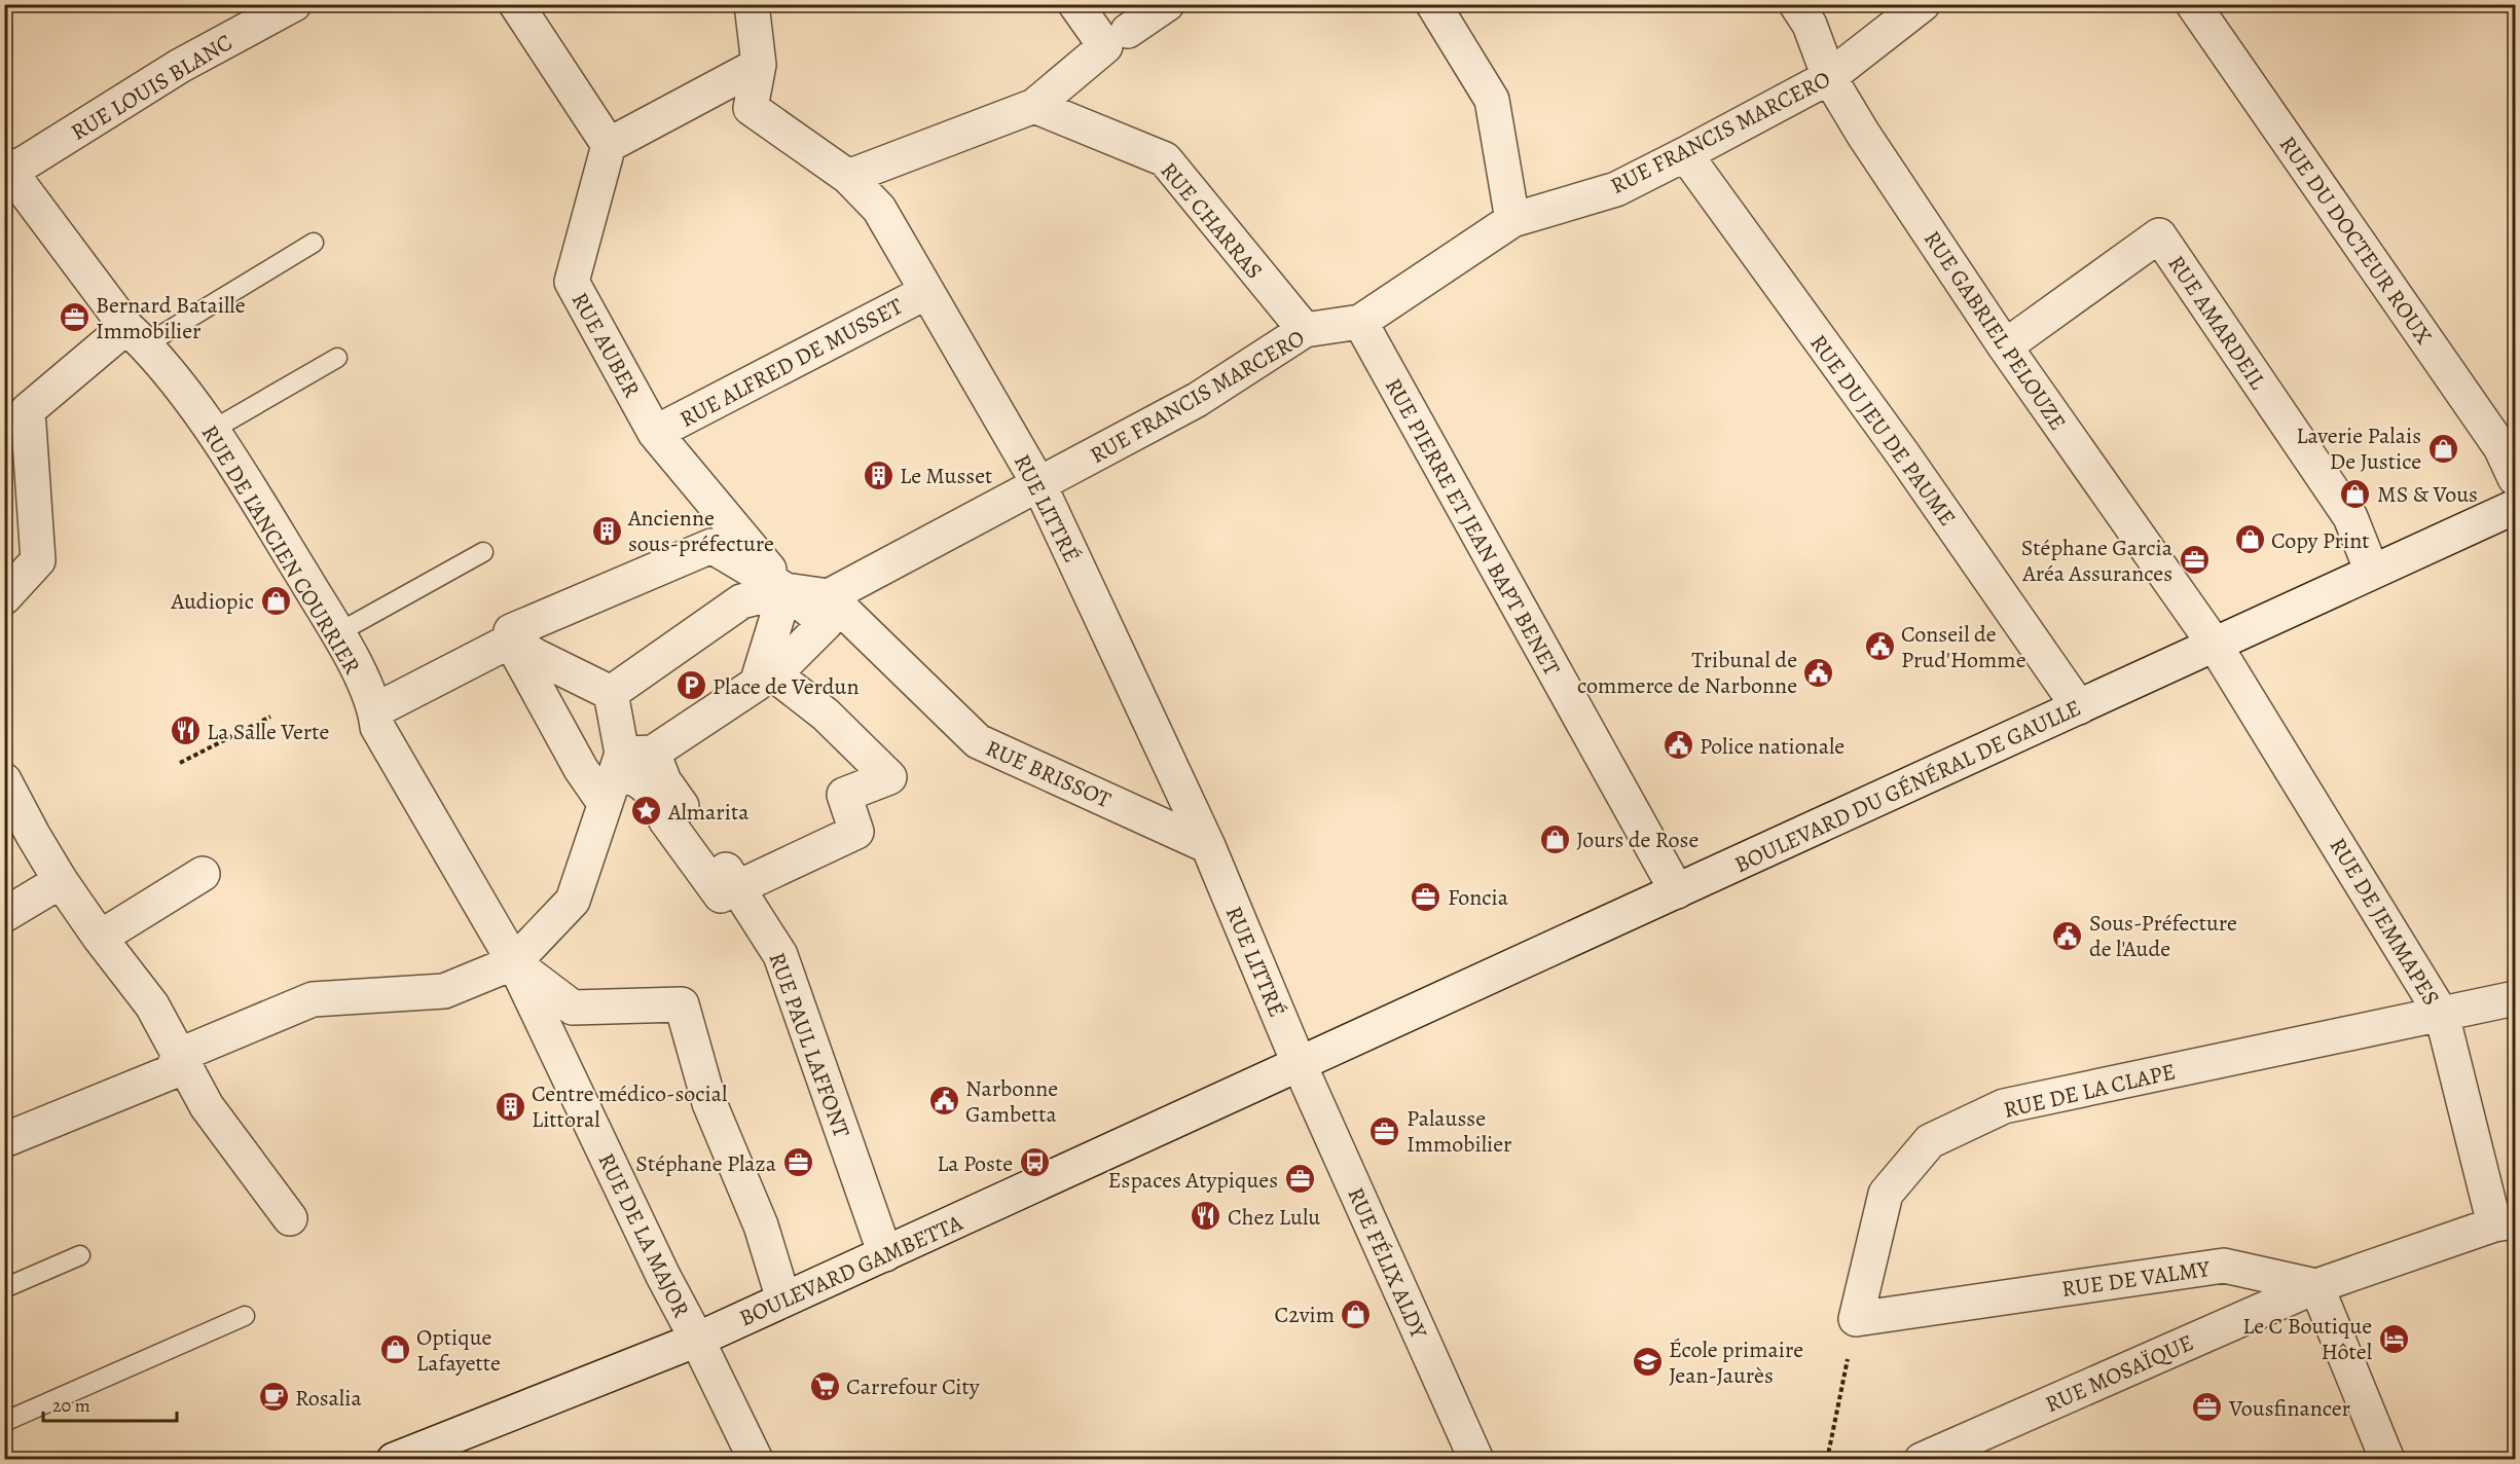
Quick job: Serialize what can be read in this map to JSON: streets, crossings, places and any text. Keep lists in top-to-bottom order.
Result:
{
  "streets": {
    "street": [
      "RUE LOUIS BLANC",
      "RUE FRANCIS MARCERO",
      "RUE CHARRAS",
      "RUE DU DOCTEUR ROUX",
      "RUE AMARDEIL",
      "RUE GABRIEL PELOUZE",
      "RUE AUBER",
      "RUE ALFRED DE MUSSET",
      "RUE DU JEU DE PAUME",
      "RUE LITTRÉ",
      "RUE PIERRE ET JEAN BAPT BENET",
      "RUE DE L'ANCIEN COURRIER",
      "RUE BRISSOT",
      "BOULEVARD DU GÉNÉRAL DE GAULLE",
      "RUE DE JEMMAPES",
      "RUE PAUL LAFFONT",
      "RUE DE LA CLAPE",
      "RUE DE LA MAJOR",
      "RUE FÉLIX ALDY",
      "BOULEVARD GAMBETTA",
      "RUE DE VALMY",
      "RUE MOSAÏQUE"
    ]
  },
  "crossings": [
    ["RUE LOUIS BLANC", "RUE DE L'ANCIEN COURRIER"],
    ["RUE FRANCIS MARCERO", "RUE CHARRAS"],
    ["RUE FRANCIS MARCERO", "RUE GABRIEL PELOUZE"],
    ["RUE FRANCIS MARCERO", "RUE DU JEU DE PAUME"],
    ["RUE FRANCIS MARCERO", "RUE LITTRÉ"],
    ["RUE FRANCIS MARCERO", "RUE PIERRE ET JEAN BAPT BENET"],
    ["RUE FRANCIS MARCERO", "RUE BRISSOT"],
    ["RUE AMARDEIL", "RUE GABRIEL PELOUZE"],
    ["RUE AMARDEIL", "BOULEVARD DU GÉNÉRAL DE GAULLE"],
    ["RUE GABRIEL PELOUZE", "BOULEVARD DU GÉNÉRAL DE GAULLE"],
    ["RUE GABRIEL PELOUZE", "RUE DE JEMMAPES"],
    ["RUE AUBER", "RUE ALFRED DE MUSSET"],
    ["RUE ALFRED DE MUSSET", "RUE LITTRÉ"],
    ["RUE DU JEU DE PAUME", "BOULEVARD DU GÉNÉRAL DE GAULLE"],
    ["RUE LITTRÉ", "RUE BRISSOT"],
    ["RUE LITTRÉ", "BOULEVARD DU GÉNÉRAL DE GAULLE"],
    ["RUE LITTRÉ", "RUE FÉLIX ALDY"],
    ["RUE LITTRÉ", "BOULEVARD GAMBETTA"],
    ["RUE PIERRE ET JEAN BAPT BENET", "BOULEVARD DU GÉNÉRAL DE GAULLE"],
    ["RUE DE L'ANCIEN COURRIER", "RUE DE LA MAJOR"],
    ["BOULEVARD DU GÉNÉRAL DE GAULLE", "RUE DE JEMMAPES"],
    ["BOULEVARD DU GÉNÉRAL DE GAULLE", "RUE FÉLIX ALDY"],
    ["BOULEVARD DU GÉNÉRAL DE GAULLE", "BOULEVARD GAMBETTA"],
    ["RUE DE JEMMAPES", "RUE DE LA CLAPE"],
    ["RUE PAUL LAFFONT", "BOULEVARD GAMBETTA"],
    ["RUE DE LA CLAPE", "RUE DE VALMY"],
    ["RUE DE LA MAJOR", "BOULEVARD GAMBETTA"],
    ["RUE FÉLIX ALDY", "BOULEVARD GAMBETTA"],
    ["RUE DE VALMY", "RUE MOSAÏQUE"]
  ],
  "places": {
    "office": [
      "Bernard Bataille Immobilier",
      "Stéphane Garcia Aréa Assurances",
      "Foncia",
      "Palausse Immobilier",
      "Stéphane Plaza",
      "Espaces Atypiques",
      "Vousfinancer"
    ],
    "shop": [
      "Laverie Palais De Justice",
      "MS & Vous",
      "Copy Print",
      "Audiopic",
      "Jours de Rose",
      "C2vim",
      "Optique Lafayette"
    ],
    "building": ["Le Musset", "Ancienne sous-préfecture", "Centre médico-social Littoral"],
    "public building": [
      "Conseil de Prud'Homme",
      "Tribunal de commerce de Narbonne",
      "Police nationale",
      "Sous-Préfecture de l'Aude",
      "Narbonne Gambetta"
    ],
    "parking": ["Place de Verdun"],
    "restaurant": ["La Salle Verte", "Chez Lulu"],
    "place": ["Almarita"],
    "bus stop": ["La Poste"],
    "hotel": ["Le C Boutique Hôtel"],
    "school or university": ["École primaire Jean-Jaurès"],
    "supermarket": ["Carrefour City"],
    "cafe": ["Rosalia"]
  },
  "scale_bar": "20 m"
}
